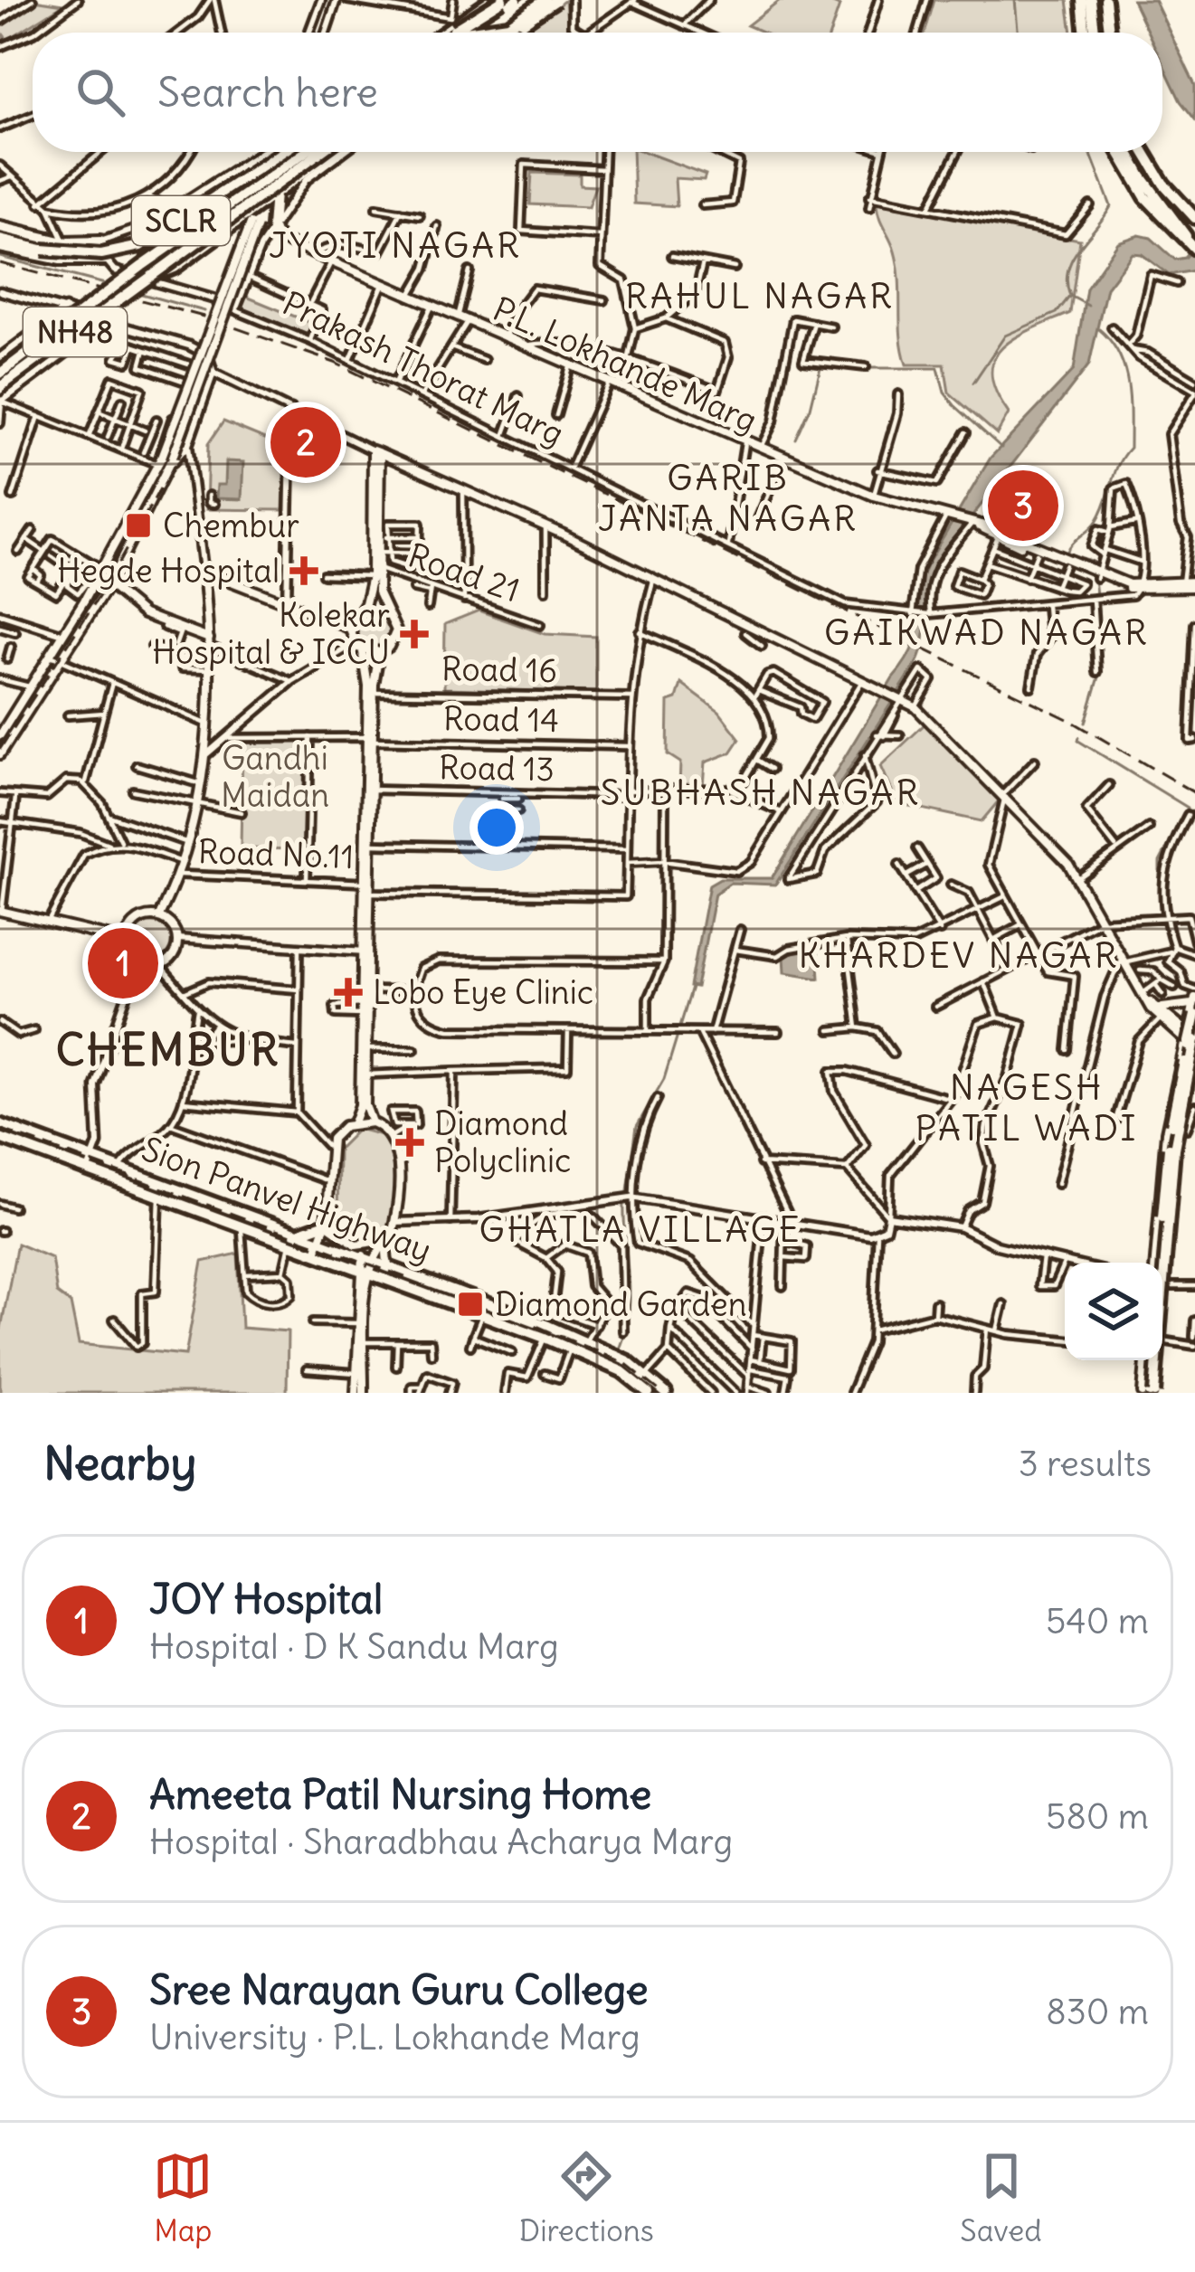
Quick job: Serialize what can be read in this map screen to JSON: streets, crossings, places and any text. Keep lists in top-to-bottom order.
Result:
{
  "streets": {
    "highway": ["SCLR", "NH48", "Sion Panvel Highway"],
    "main road": ["P.L. Lokhande Marg"],
    "street": [
      "Prakash Thorat Marg",
      "Road 21",
      "Road 16",
      "Road 14",
      "Road 13",
      "Road No.11"
    ]
  },
  "crossings": [
    ["P.L. Lokhande Marg", "Prakash Thorat Marg"]
  ],
  "districts": [
    "JYOTI NAGAR",
    "RAHUL NAGAR",
    "GARIB JANTA NAGAR",
    "GAIKWAD NAGAR",
    "SUBHASH NAGAR",
    "KHARDEV NAGAR",
    "CHEMBUR",
    "NAGESH PATIL WADI",
    "GHATLA VILLAGE"
  ],
  "parks": ["Gandhi Maidan"],
  "places": {
    "transit": ["Chembur", "Diamond Garden"],
    "health": [
      "Hegde Hospital",
      "Kolekar Hospital & ICCU",
      "Lobo Eye Clinic",
      "Diamond Polyclinic"
    ]
  },
  "page": {
    "search": "Search here",
    "pins": ["2", "3", "1"],
    "heading": ["Nearby", "3 results"],
    "list": [
      {
        "mark": "1",
        "name": "JOY Hospital",
        "note": "Hospital · D K Sandu Marg",
        "value": "540 m"
      },
      {
        "mark": "2",
        "name": "Ameeta Patil Nursing Home",
        "note": "Hospital · Sharadbhau Acharya Marg",
        "value": "580 m"
      },
      {
        "mark": "3",
        "name": "Sree Narayan Guru College",
        "note": "University · P.L. Lokhande Marg",
        "value": "830 m"
      }
    ],
    "nav": ["Map", "Directions", "Saved"]
  }
}
